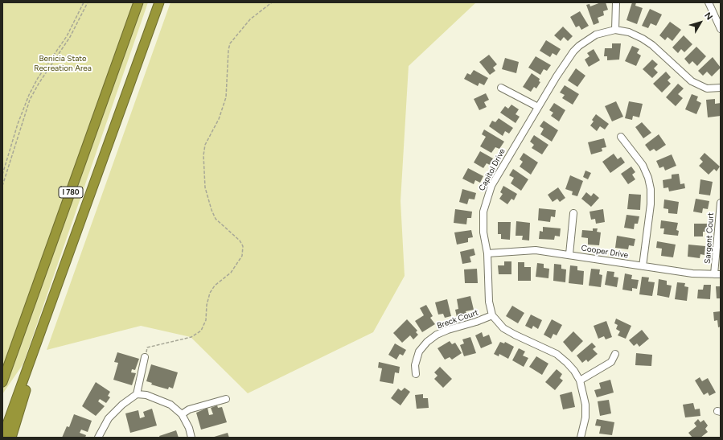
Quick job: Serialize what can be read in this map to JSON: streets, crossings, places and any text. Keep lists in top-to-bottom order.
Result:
{
  "streets": {
    "highway": ["I 780"],
    "street": [
      "Capitol Drive",
      "Sargent Court",
      "Cooper Drive",
      "Breck Court"
    ]
  },
  "crossings": [
    ["Capitol Drive", "Cooper Drive"],
    ["Capitol Drive", "Breck Court"],
    ["Sargent Court", "Cooper Drive"]
  ],
  "parks": ["Benicia State Recreation Area"],
  "north": "top right"
}
